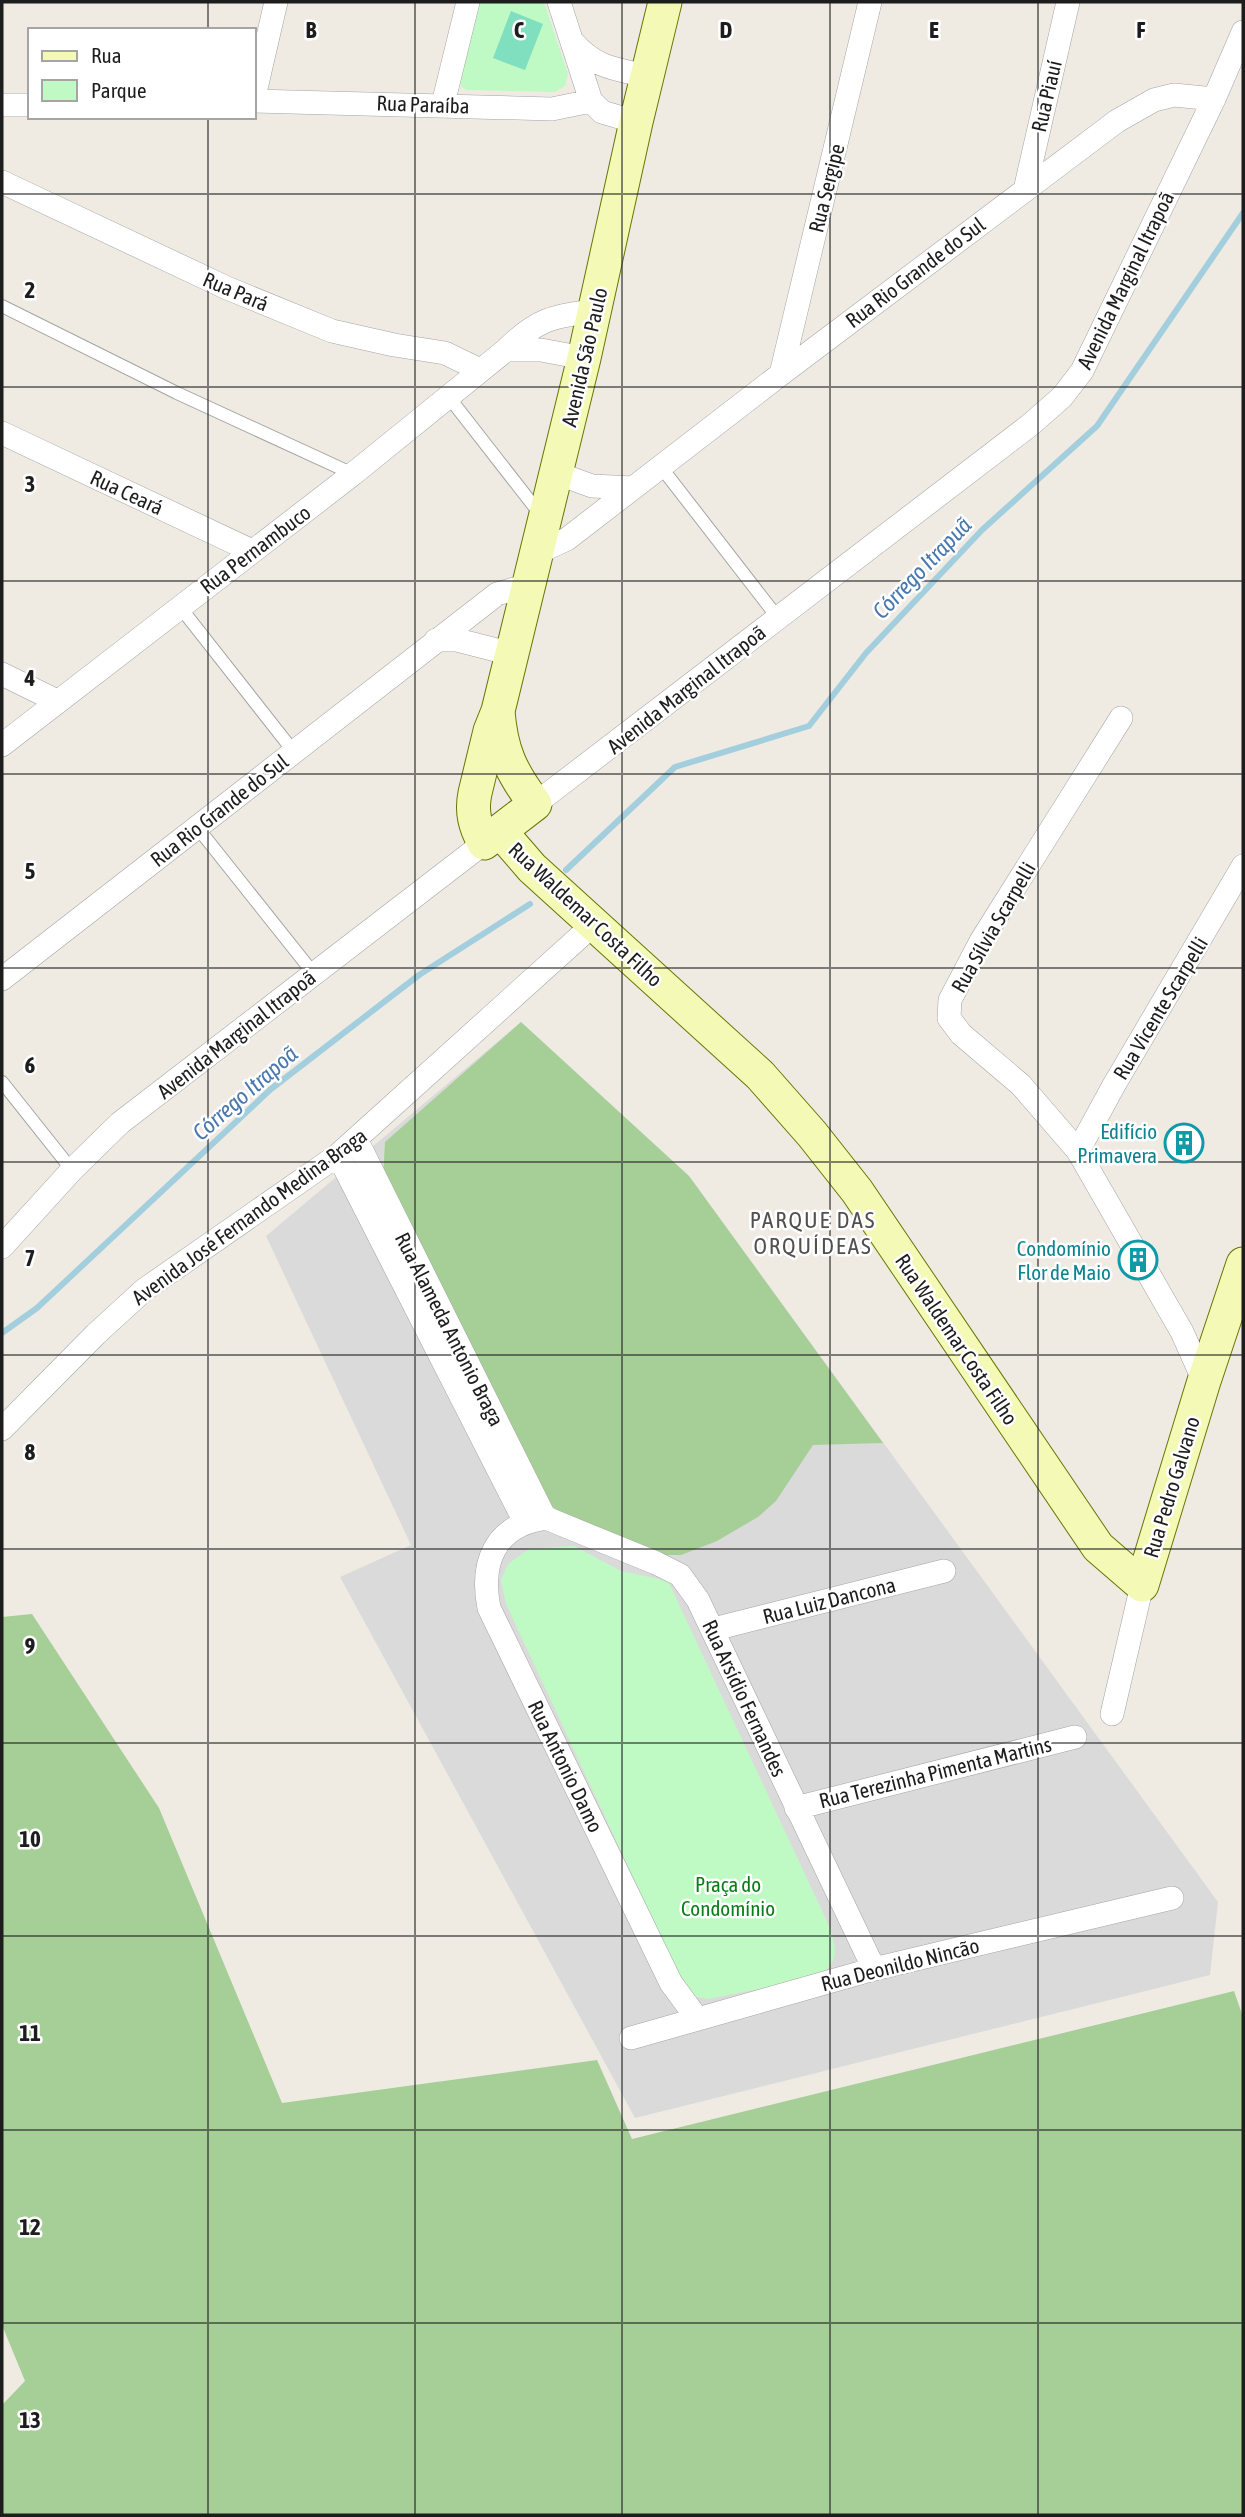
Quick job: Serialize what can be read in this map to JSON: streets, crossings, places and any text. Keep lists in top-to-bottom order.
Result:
{
  "streets": {
    "main road": [
      "Avenida Marginal Itrapoã",
      "Avenida São Paulo",
      "Rua Waldemar Costa Filho",
      "Rua Pedro Galvano"
    ],
    "street": [
      "Rua Piauí",
      "Rua Paraíba",
      "Rua Sergipe",
      "Rua Rio Grande do Sul",
      "Rua Pará",
      "Rua Ceará",
      "Rua Pernambuco",
      "Rua Sílvia Scarpelli",
      "Rua Vicente Scarpelli",
      "Avenida José Fernando Medina Braga",
      "Rua Alameda Antonio Braga",
      "Rua Luiz Dancona",
      "Rua Arsídio Fernandes",
      "Rua Antonio Damo",
      "Rua Terezinha Pimenta Martins",
      "Rua Deonildo Nincão"
    ]
  },
  "crossings": [
    ["Rua Piauí", "Rua Rio Grande do Sul"],
    ["Rua Sergipe", "Rua Rio Grande do Sul"],
    ["Rua Rio Grande do Sul", "Avenida Marginal Itrapoã"],
    ["Rua Rio Grande do Sul", "Avenida São Paulo"],
    ["Avenida Marginal Itrapoã", "Avenida São Paulo"],
    ["Avenida Marginal Itrapoã", "Rua Waldemar Costa Filho"],
    ["Rua Pará", "Rua Pernambuco"],
    ["Avenida São Paulo", "Rua Pernambuco"],
    ["Avenida São Paulo", "Rua Waldemar Costa Filho"],
    ["Rua Ceará", "Rua Pernambuco"],
    ["Rua Waldemar Costa Filho", "Avenida José Fernando Medina Braga"],
    ["Rua Waldemar Costa Filho", "Rua Pedro Galvano"],
    ["Rua Sílvia Scarpelli", "Rua Vicente Scarpelli"],
    ["Rua Sílvia Scarpelli", "Rua Pedro Galvano"],
    ["Avenida José Fernando Medina Braga", "Rua Alameda Antonio Braga"],
    ["Rua Alameda Antonio Braga", "Rua Arsídio Fernandes"],
    ["Rua Alameda Antonio Braga", "Rua Antonio Damo"],
    ["Rua Luiz Dancona", "Rua Arsídio Fernandes"],
    ["Rua Arsídio Fernandes", "Rua Antonio Damo"],
    ["Rua Arsídio Fernandes", "Rua Terezinha Pimenta Martins"],
    ["Rua Arsídio Fernandes", "Rua Deonildo Nincão"],
    ["Rua Antonio Damo", "Rua Deonildo Nincão"]
  ],
  "districts": ["PARQUE DAS ORQUÍDEAS"],
  "water": ["Córrego Itrapuã", "Córrego Itrapoã"],
  "parks": ["Praça do Condomínio"],
  "places": {
    "building": ["Edifício Primavera", "Condomínio Flor de Maio"]
  },
  "legend": ["Rua", "Parque"],
  "grid": {
    "columns": [
      "B",
      "C",
      "D",
      "E",
      "F"
    ],
    "rows": [
      "2",
      "3",
      "4",
      "5",
      "6",
      "7",
      "8",
      "9",
      "10",
      "11",
      "12",
      "13"
    ]
  }
}
